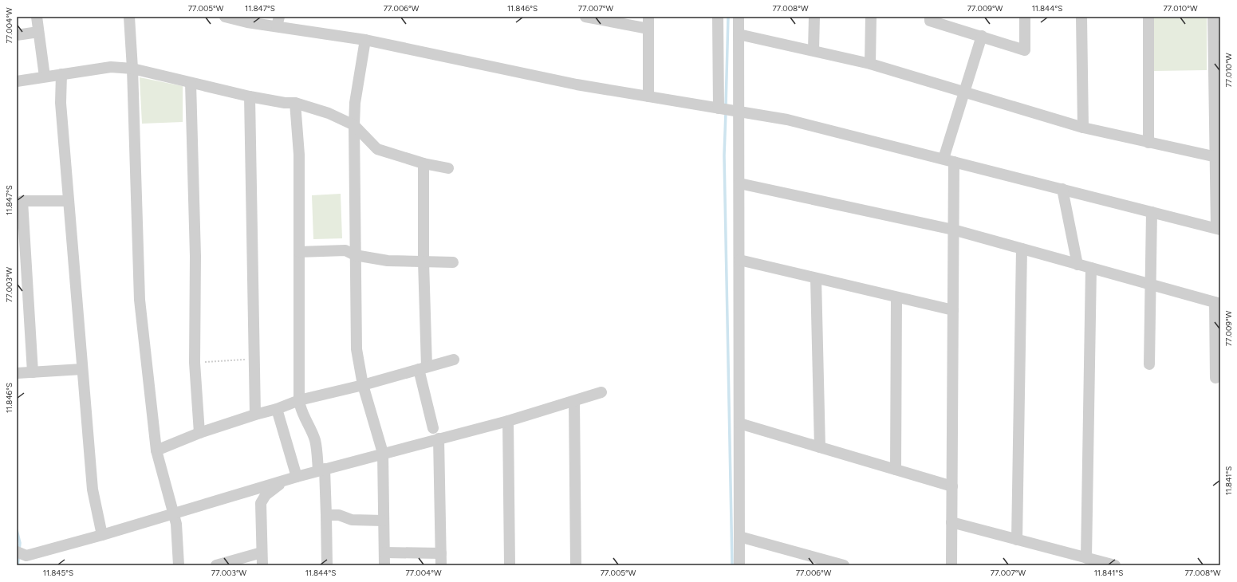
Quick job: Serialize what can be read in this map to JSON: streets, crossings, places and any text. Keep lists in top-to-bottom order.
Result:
{
  "coordinates": [
    "77.005°W",
    "11.847°S",
    "77.006°W",
    "11.846°S",
    "77.007°W",
    "77.008°W",
    "77.009°W",
    "11.844°S",
    "77.010°W",
    "77.004°W",
    "77.003°W",
    "11.841°S",
    "11.845°S"
  ]
}
